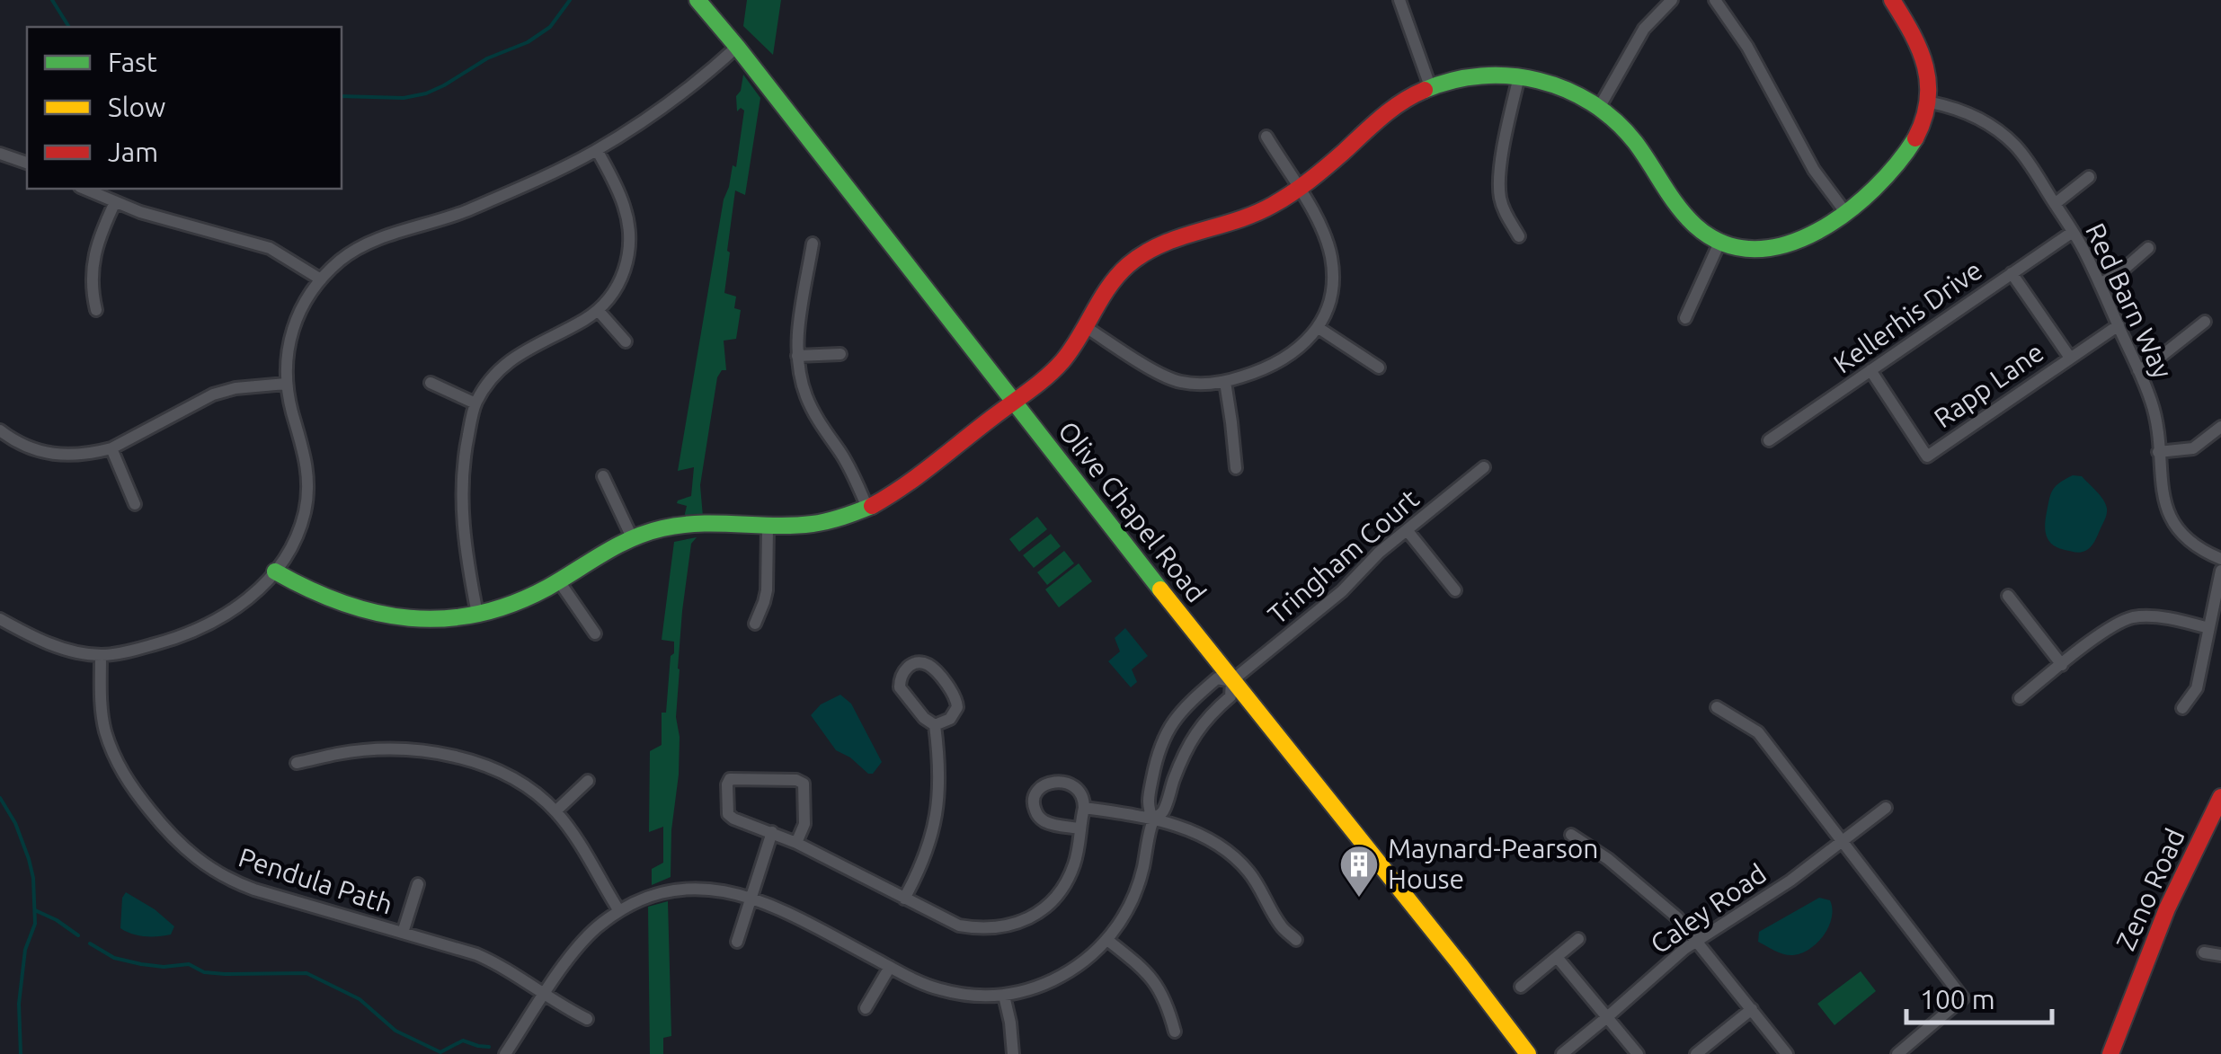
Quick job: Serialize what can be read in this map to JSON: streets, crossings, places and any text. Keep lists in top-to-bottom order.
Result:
{
  "streets": {
    "street": [
      "Red Barn Way",
      "Kellerhis Drive",
      "Rapp Lane",
      "Olive Chapel Road",
      "Tringham Court",
      "Pendula Path",
      "Zeno Road",
      "Caley Road"
    ]
  },
  "crossings": [
    ["Red Barn Way", "Kellerhis Drive"],
    ["Red Barn Way", "Rapp Lane"],
    ["Kellerhis Drive", "Rapp Lane"],
    ["Olive Chapel Road", "Tringham Court"]
  ],
  "places": {
    "building": ["Maynard-Pearson House"]
  },
  "legend": ["Fast", "Slow", "Jam"],
  "scale_bar": "100 m"
}
